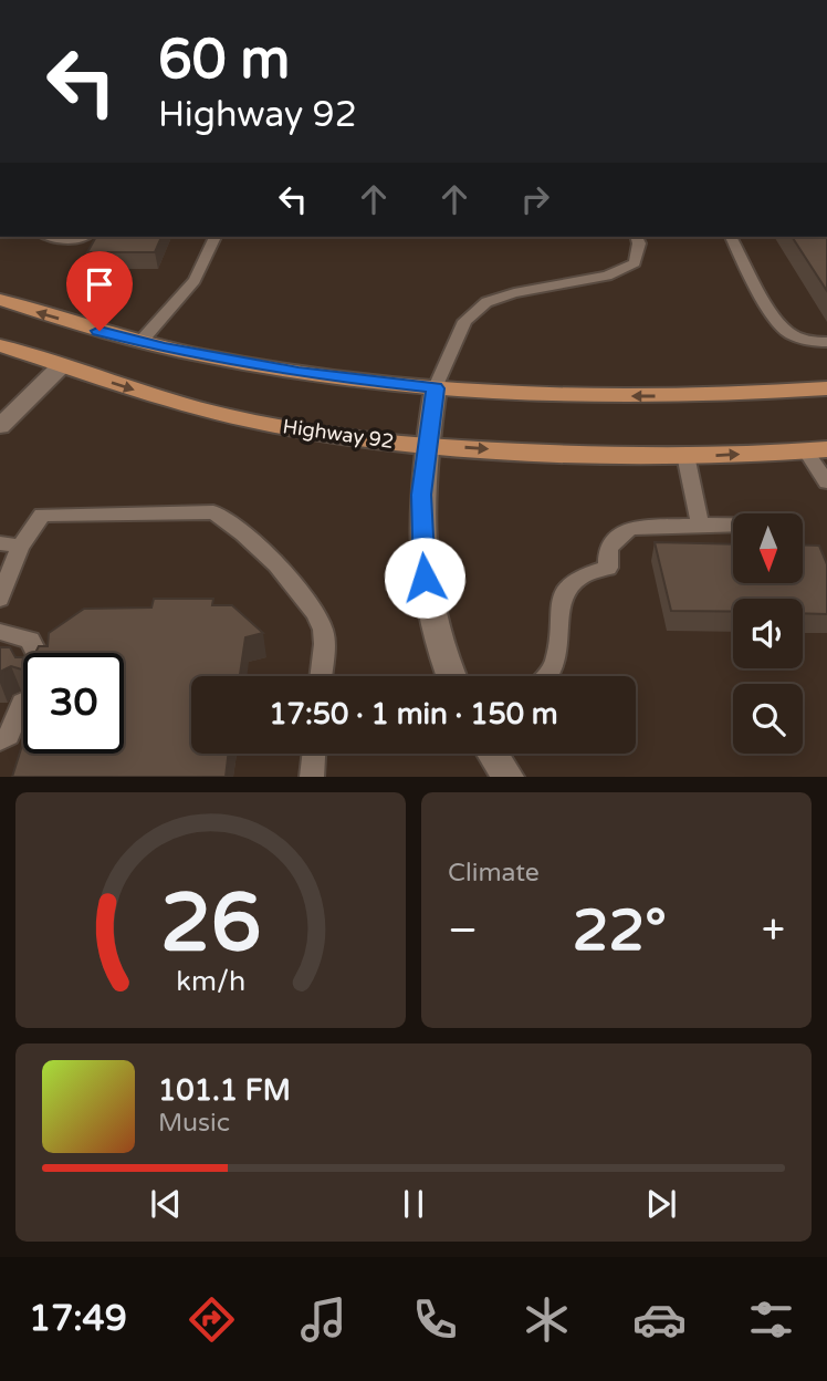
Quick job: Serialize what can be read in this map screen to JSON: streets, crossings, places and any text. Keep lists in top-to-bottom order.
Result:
{
  "streets": {
    "main road": ["Highway 92"]
  },
  "north": "bottom",
  "page": {
    "turn": ["60 m", "Highway 92"],
    "limit": "30",
    "trip": "17:50 · 1 min · 150 m",
    "tile": "Climate",
    "heat": ["−", "22°", "+"],
    "song": ["101.1 FM", "Music"],
    "tabs": "17:49",
    "gauge": ["26", "km/h"]
  }
}
